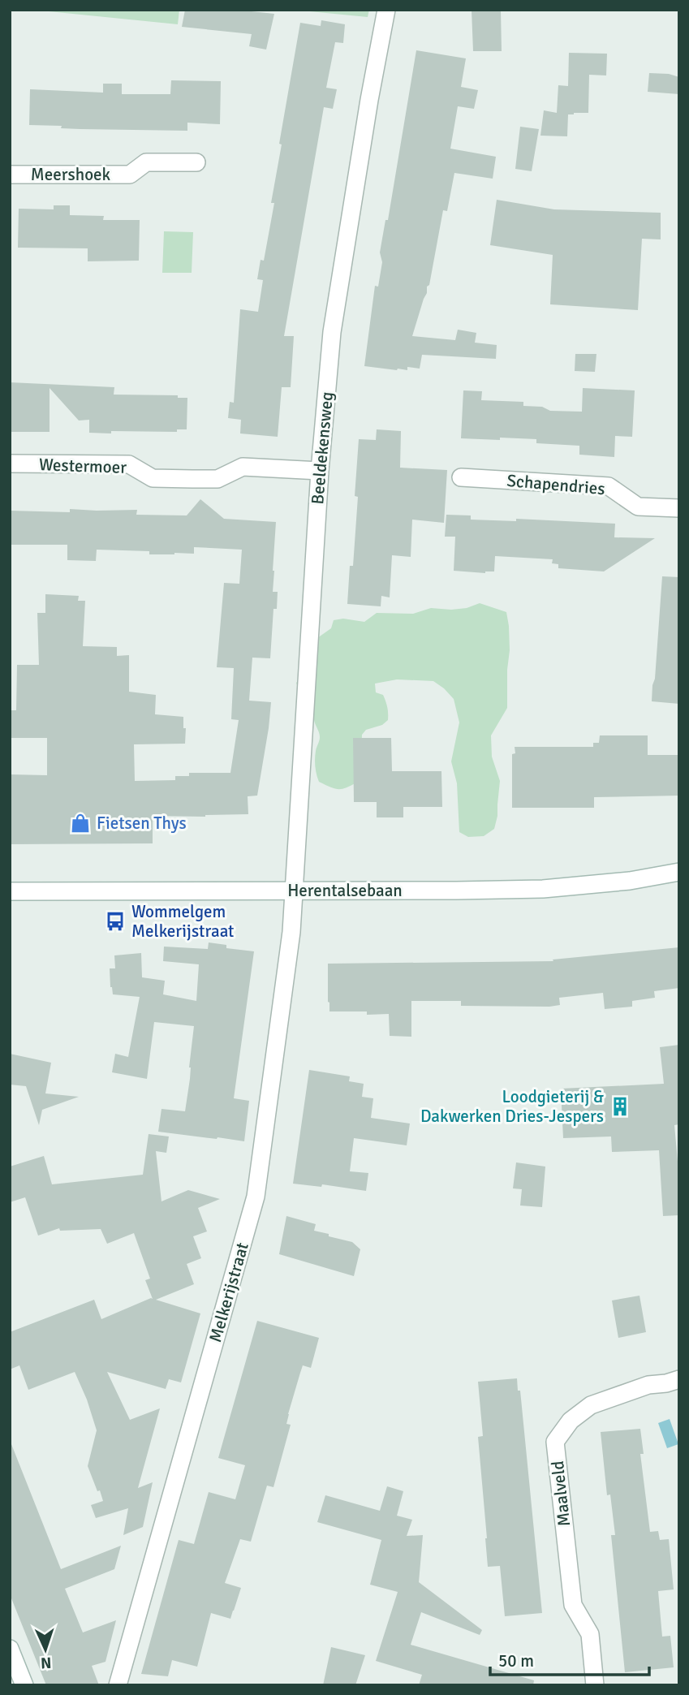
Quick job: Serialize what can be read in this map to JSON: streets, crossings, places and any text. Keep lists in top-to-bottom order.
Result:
{
  "streets": {
    "street": [
      "Meershoek",
      "Beeldekensweg",
      "Westermoer",
      "Schapendries",
      "Herentalsebaan",
      "Melkerijstraat",
      "Maalveld"
    ]
  },
  "crossings": [
    ["Beeldekensweg", "Westermoer"],
    ["Beeldekensweg", "Herentalsebaan"],
    ["Beeldekensweg", "Melkerijstraat"],
    ["Herentalsebaan", "Melkerijstraat"]
  ],
  "places": {
    "shop": ["Fietsen Thys"],
    "bus stop": ["Wommelgem Melkerijstraat"],
    "building": ["Loodgieterij & Dakwerken Dries-Jespers"]
  },
  "scale_bar": "50 m",
  "north": "bottom"
}
